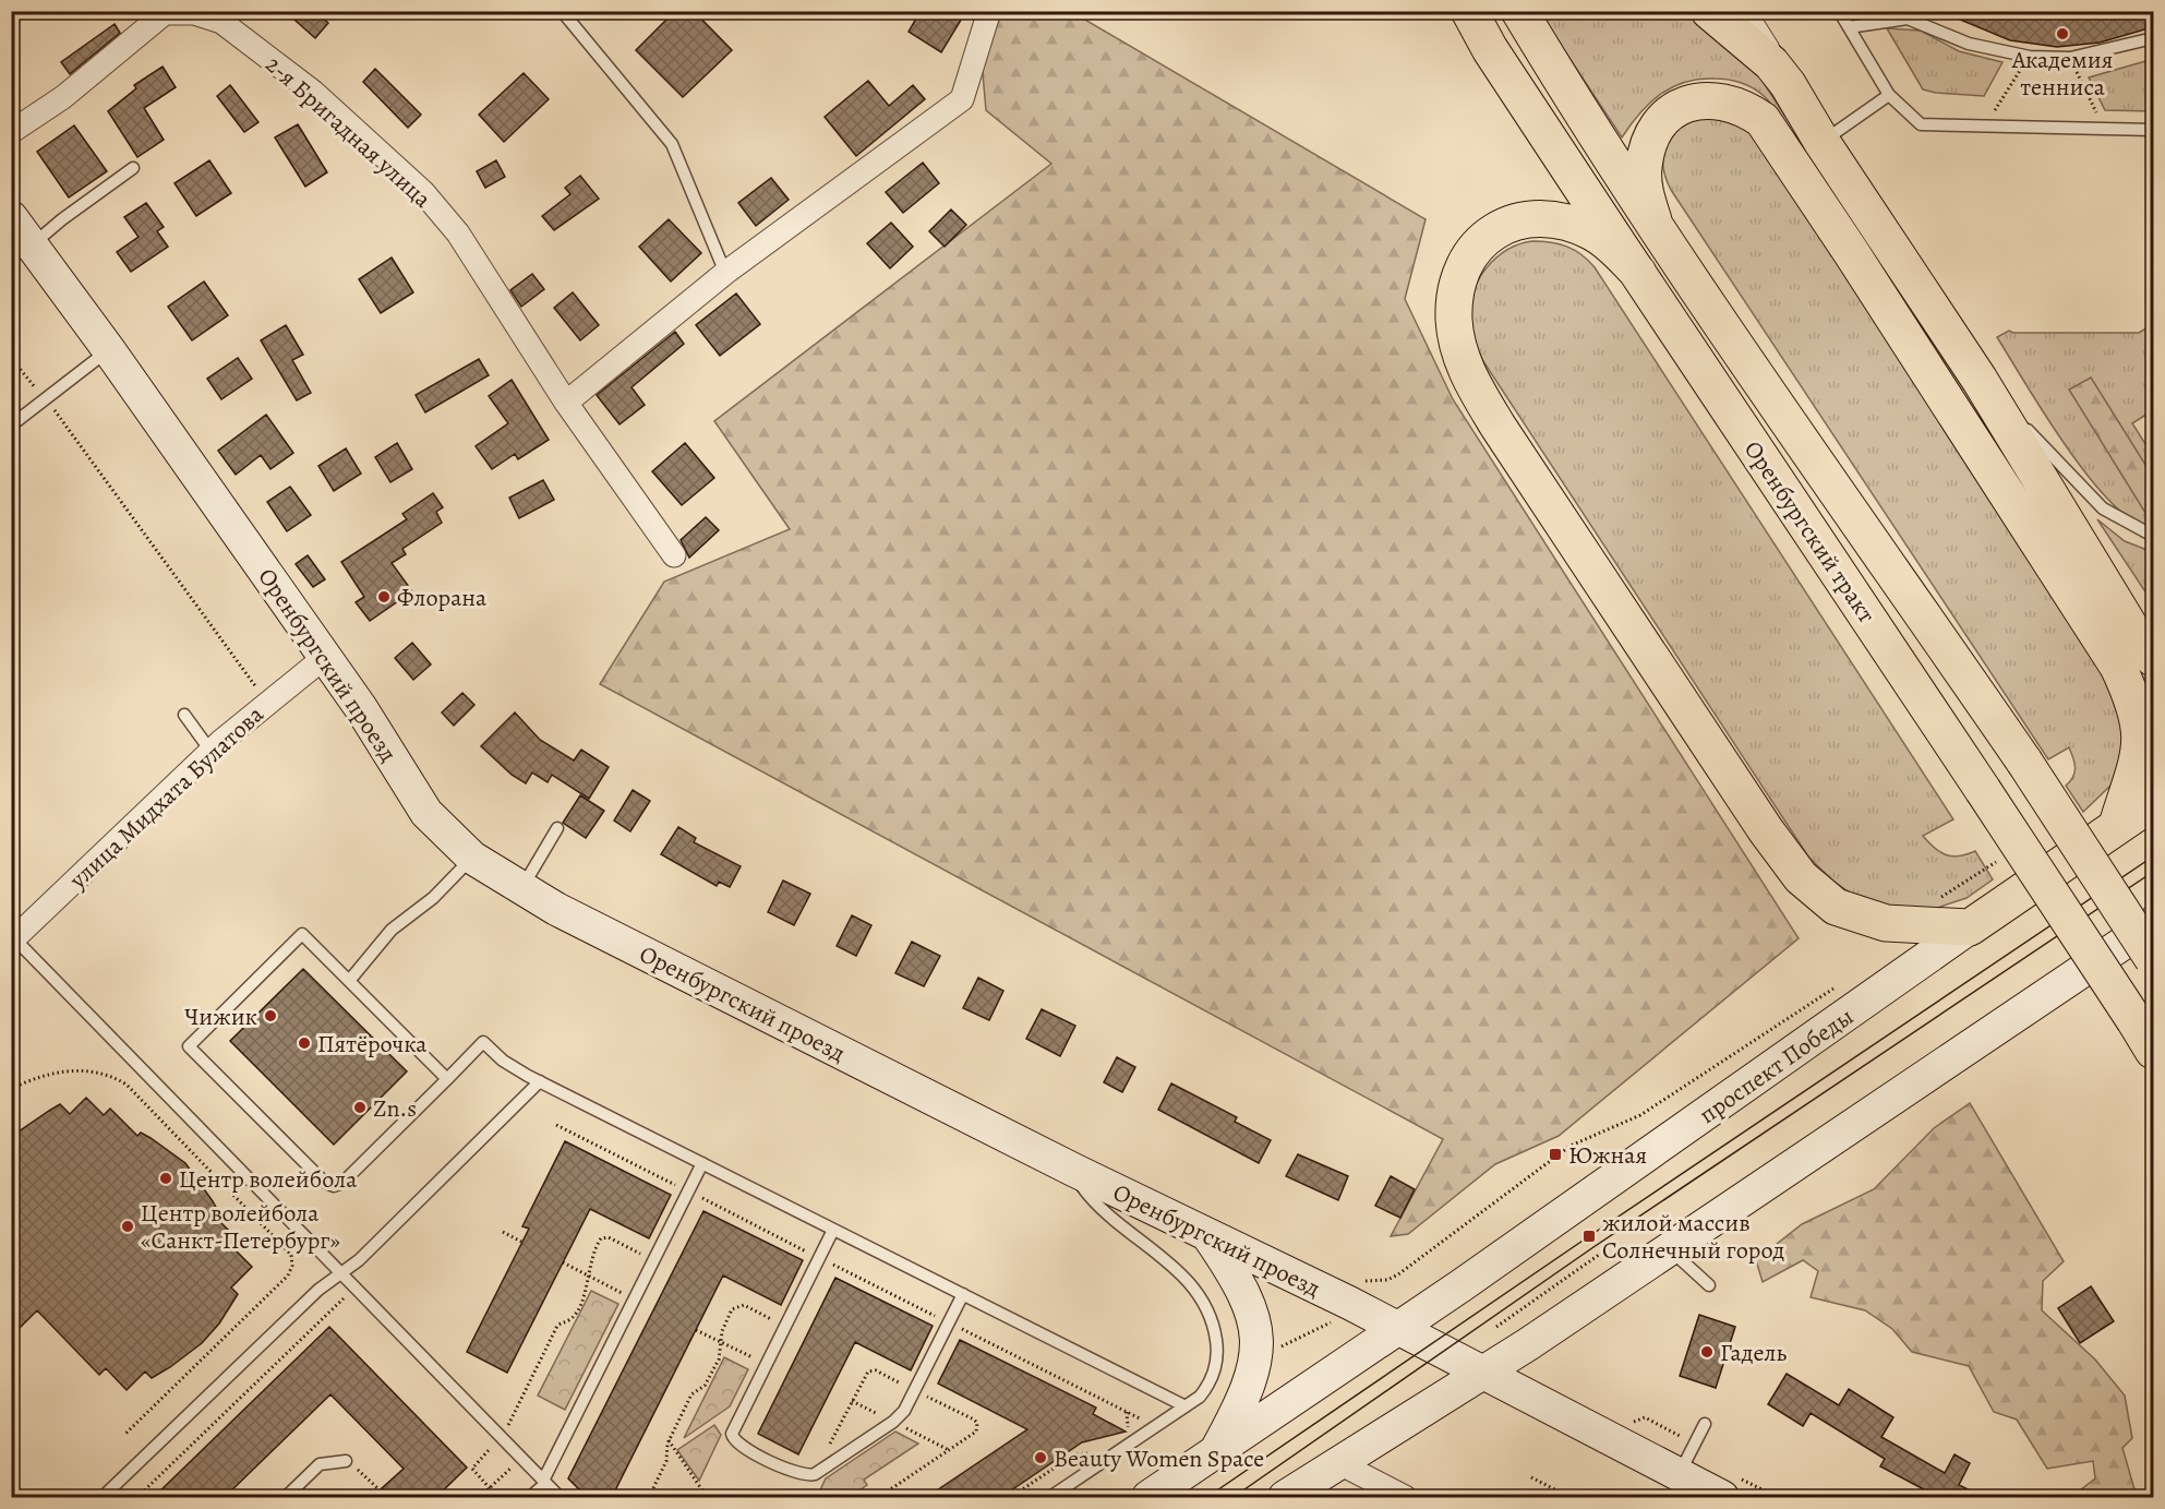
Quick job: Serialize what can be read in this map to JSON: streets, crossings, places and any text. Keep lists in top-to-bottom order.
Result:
{
  "streets": {
    "main road": ["Оренбургский тракт", "Оренбургский проезд", "проспект Победы"],
    "street": ["2-я Бригадная улица", "улица Мидхата Булатова"]
  },
  "crossings": [
    ["Оренбургский проезд", "улица Мидхата Булатова"],
    ["Оренбургский проезд", "проспект Победы"]
  ],
  "places": {
    "other": [
      "Академия тенниса",
      "Флорана",
      "Чижик",
      "Пятёрочка",
      "Zn.s",
      "Центр волейбола",
      "Центр волейбола «Санкт-Петербург»",
      "Гадель",
      "Beauty Women Space"
    ],
    "transit": ["Южная", "жилой массив Солнечный город"]
  }
}
